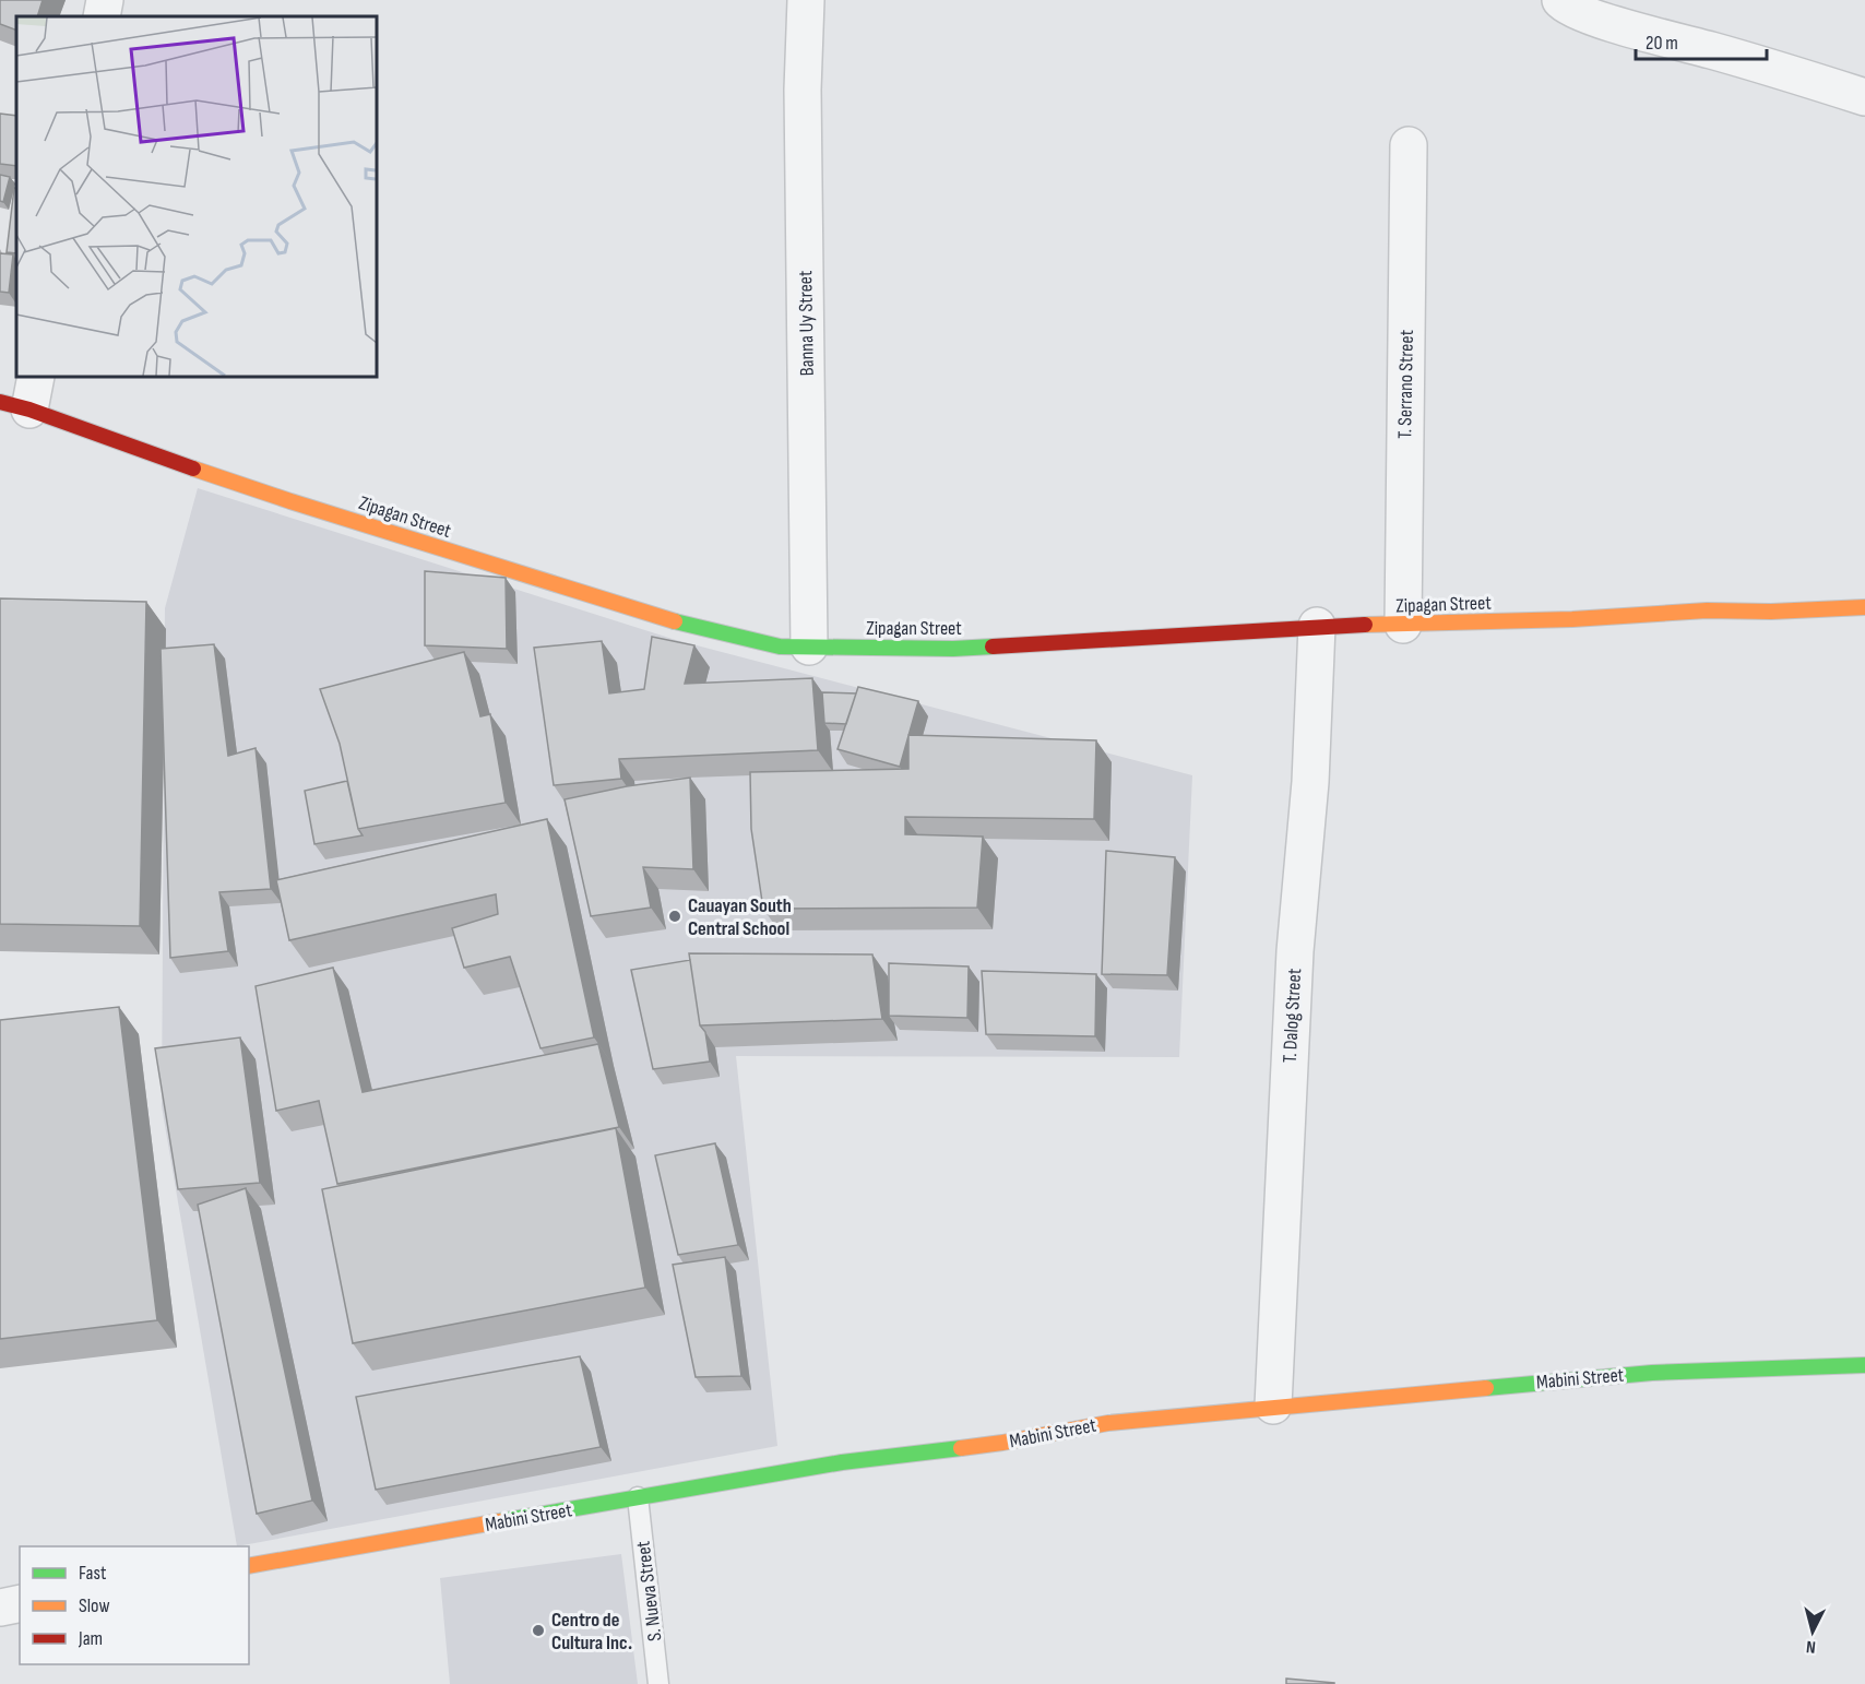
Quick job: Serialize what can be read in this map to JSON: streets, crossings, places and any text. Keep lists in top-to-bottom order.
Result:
{
  "streets": {
    "street": [
      "Banna Uy Street",
      "T. Serrano Street",
      "Zipagan Street",
      "T. Dalog Street",
      "Mabini Street"
    ],
    "lane": ["S. Nueva Street"]
  },
  "crossings": [
    ["Banna Uy Street", "Zipagan Street"],
    ["T. Serrano Street", "Zipagan Street"],
    ["Zipagan Street", "T. Dalog Street"],
    ["T. Dalog Street", "Mabini Street"],
    ["Mabini Street", "S. Nueva Street"]
  ],
  "places": ["Cauayan South Central School", "Centro de Cultura Inc."],
  "legend": ["Fast", "Slow", "Jam"],
  "scale_bar": "20 m",
  "north": "bottom"
}
